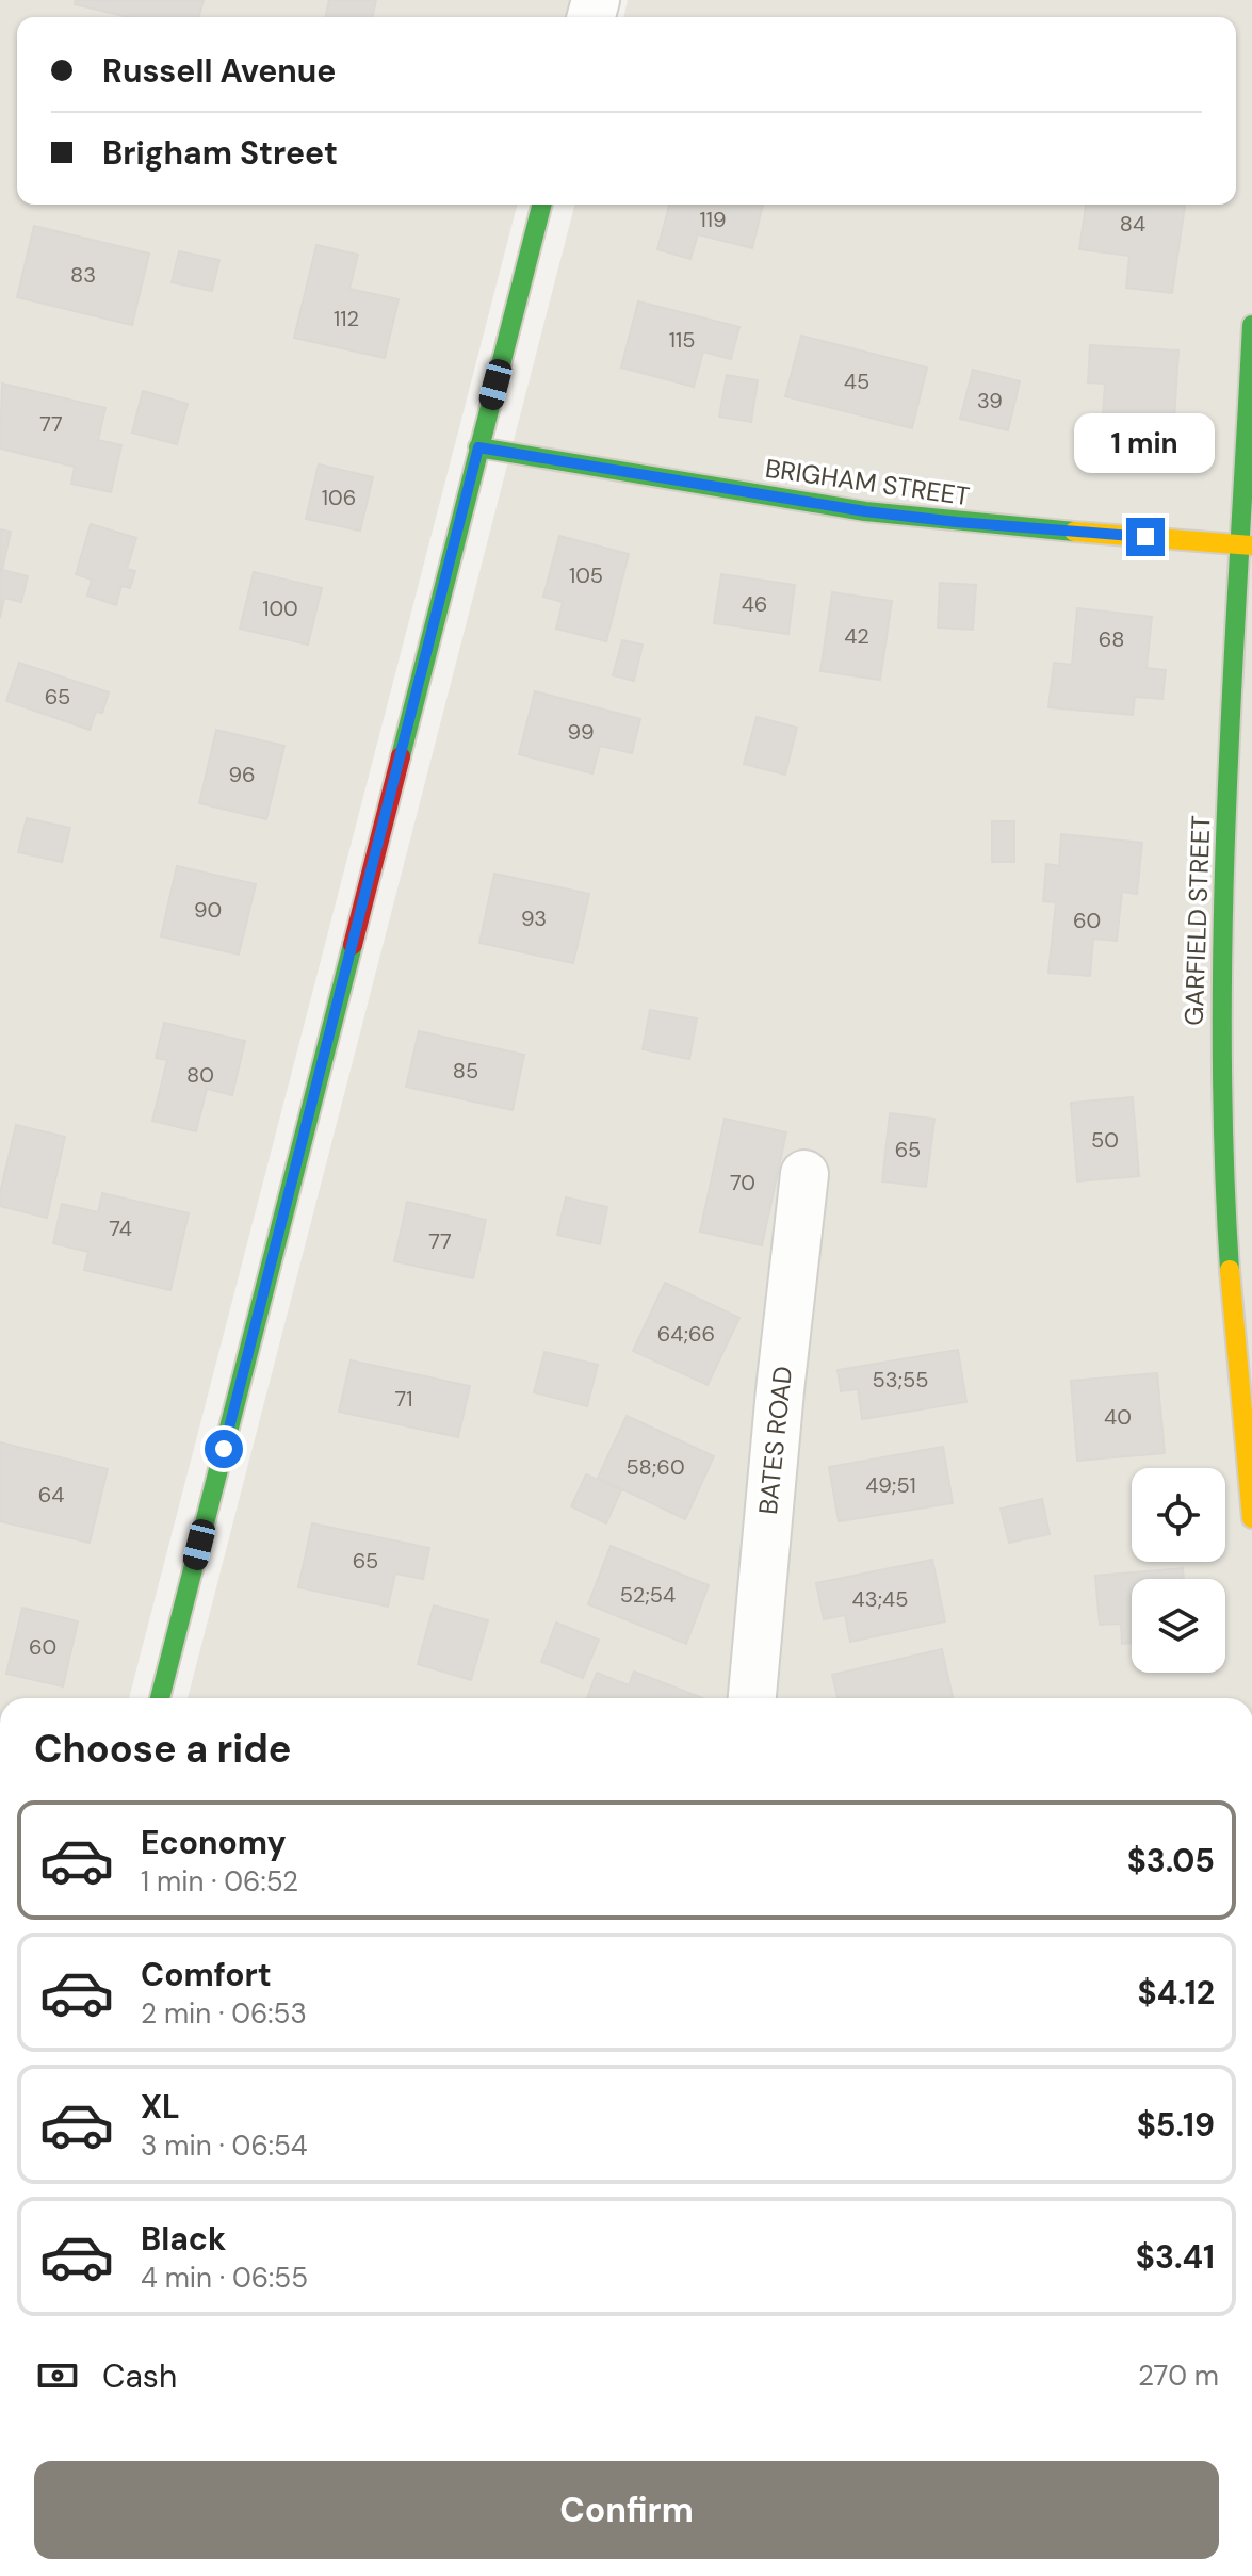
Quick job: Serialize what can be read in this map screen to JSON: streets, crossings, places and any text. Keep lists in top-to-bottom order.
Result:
{
  "streets": {
    "street": ["BRIGHAM STREET", "GARFIELD STREET", "BATES ROAD"]
  },
  "crossings": [
    ["BRIGHAM STREET", "GARFIELD STREET"]
  ],
  "house_numbers": [
    "119",
    "84",
    "83",
    "112",
    "115",
    "45",
    "39",
    "77",
    "106",
    "105",
    "46",
    "100",
    "42",
    "68",
    "65",
    "99",
    "96",
    "90",
    "93",
    "60",
    "85",
    "80",
    "50",
    "65",
    "70",
    "74",
    "77",
    "64;66",
    "53;55",
    "71",
    "40",
    "58;60",
    "49;51",
    "64",
    "65",
    "52;54",
    "43;45",
    "60"
  ],
  "page": {
    "banner": ["Russell Avenue", "Brigham Street"],
    "bubble": "1 min",
    "heading": "Choose a ride",
    "list": [
      {
        "name": "Economy",
        "note": "1 min · 06:52",
        "value": "$3.05"
      },
      {
        "name": "Comfort",
        "note": "2 min · 06:53",
        "value": "$4.12"
      },
      {
        "name": "XL",
        "note": "3 min · 06:54",
        "value": "$5.19"
      },
      {
        "name": "Black",
        "note": "4 min · 06:55",
        "value": "$3.41"
      }
    ],
    "pay": ["Cash", "270 m"],
    "buttons": "Confirm"
  }
}
